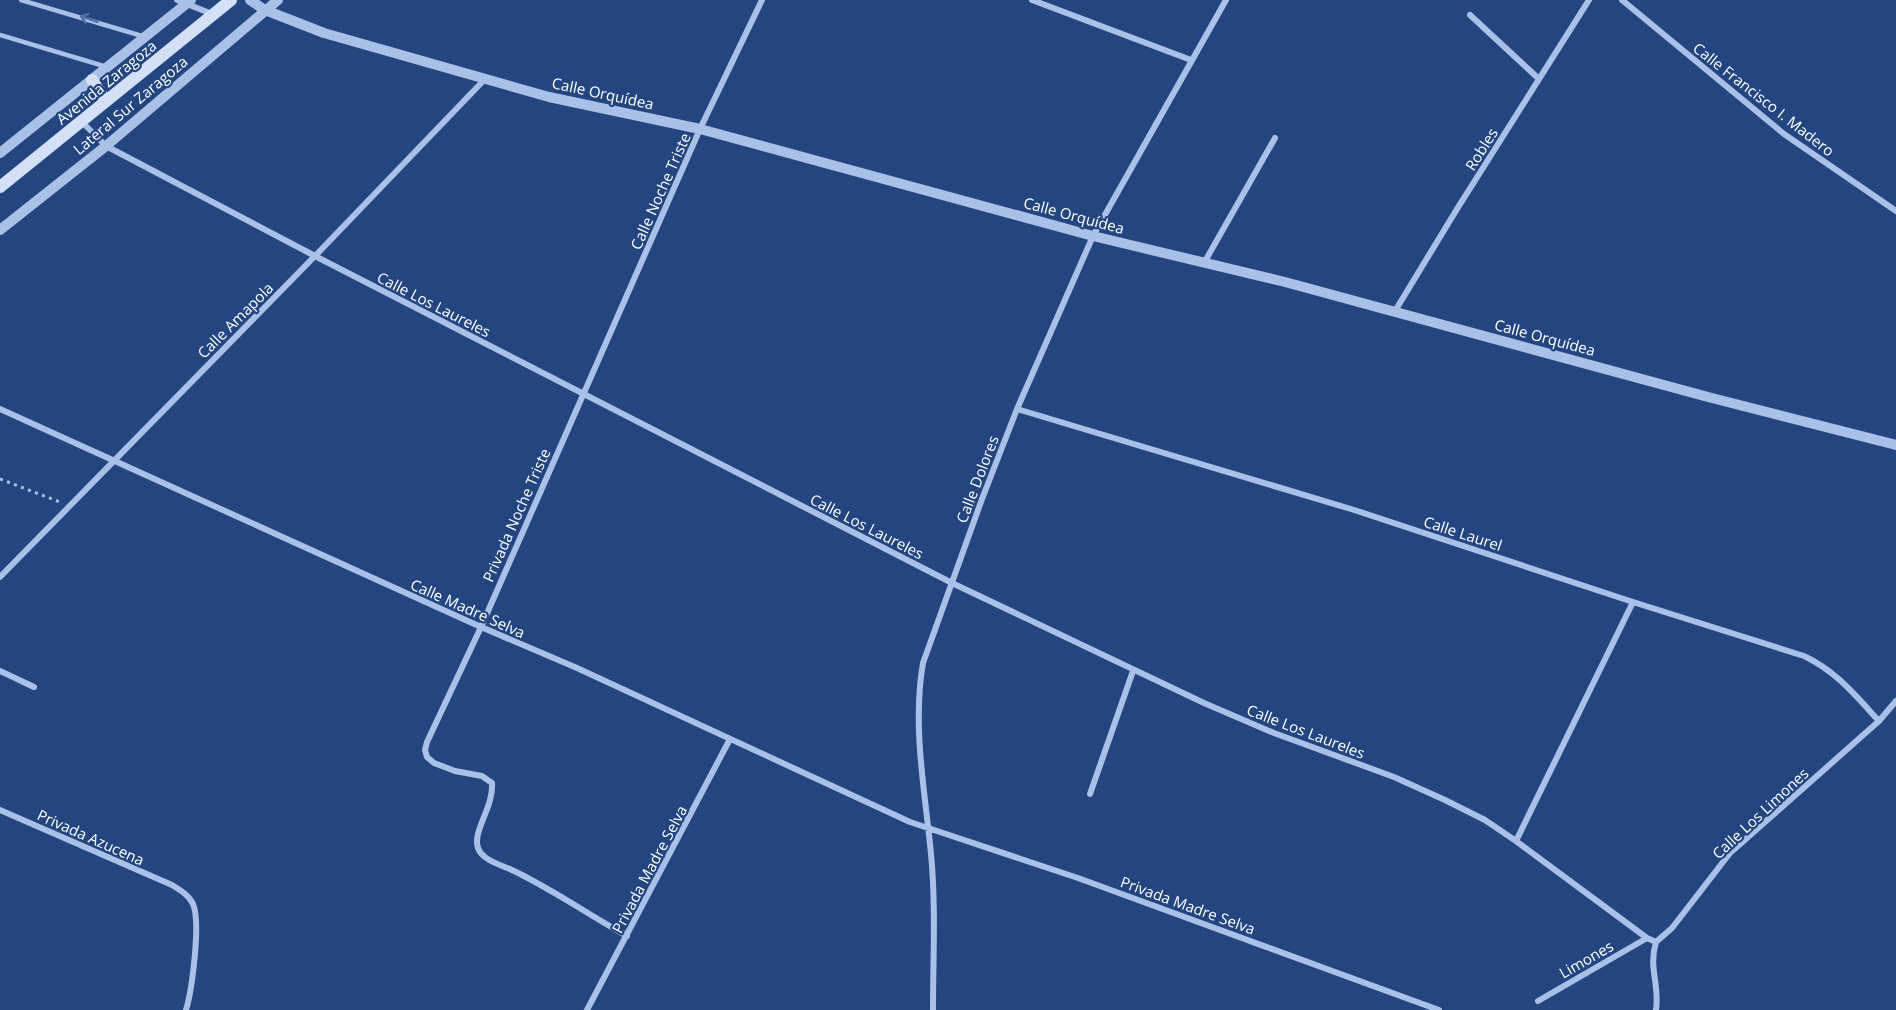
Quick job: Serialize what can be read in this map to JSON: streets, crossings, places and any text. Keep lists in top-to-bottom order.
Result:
{
  "streets": {
    "main road": ["Avenida Zaragoza"],
    "street": [
      "Calle Orquídea",
      "Calle Francisco I. Madero",
      "Lateral Sur Zaragoza",
      "Robles",
      "Calle Noche Triste",
      "Calle Los Laureles",
      "Calle Amapola",
      "Calle Dolores",
      "Privada Noche Triste",
      "Calle Laurel",
      "Calle Madre Selva",
      "Calle Los Limones",
      "Privada Azucena",
      "Privada Madre Selva",
      "Limones"
    ]
  },
  "crossings": [
    ["Avenida Zaragoza", "Calle Los Laureles"],
    ["Calle Orquídea", "Lateral Sur Zaragoza"],
    ["Calle Orquídea", "Robles"],
    ["Calle Orquídea", "Calle Noche Triste"],
    ["Calle Orquídea", "Calle Amapola"],
    ["Calle Orquídea", "Calle Dolores"],
    ["Lateral Sur Zaragoza", "Calle Los Laureles"],
    ["Calle Noche Triste", "Calle Los Laureles"],
    ["Calle Noche Triste", "Privada Noche Triste"],
    ["Calle Los Laureles", "Calle Amapola"],
    ["Calle Los Laureles", "Calle Dolores"],
    ["Calle Los Laureles", "Privada Noche Triste"],
    ["Calle Los Laureles", "Limones"],
    ["Calle Amapola", "Calle Madre Selva"],
    ["Calle Dolores", "Calle Laurel"],
    ["Calle Dolores", "Calle Madre Selva"],
    ["Calle Dolores", "Privada Madre Selva"],
    ["Privada Noche Triste", "Calle Madre Selva"],
    ["Privada Noche Triste", "Privada Madre Selva"],
    ["Calle Laurel", "Calle Los Limones"],
    ["Calle Madre Selva", "Privada Madre Selva"]
  ]
}
